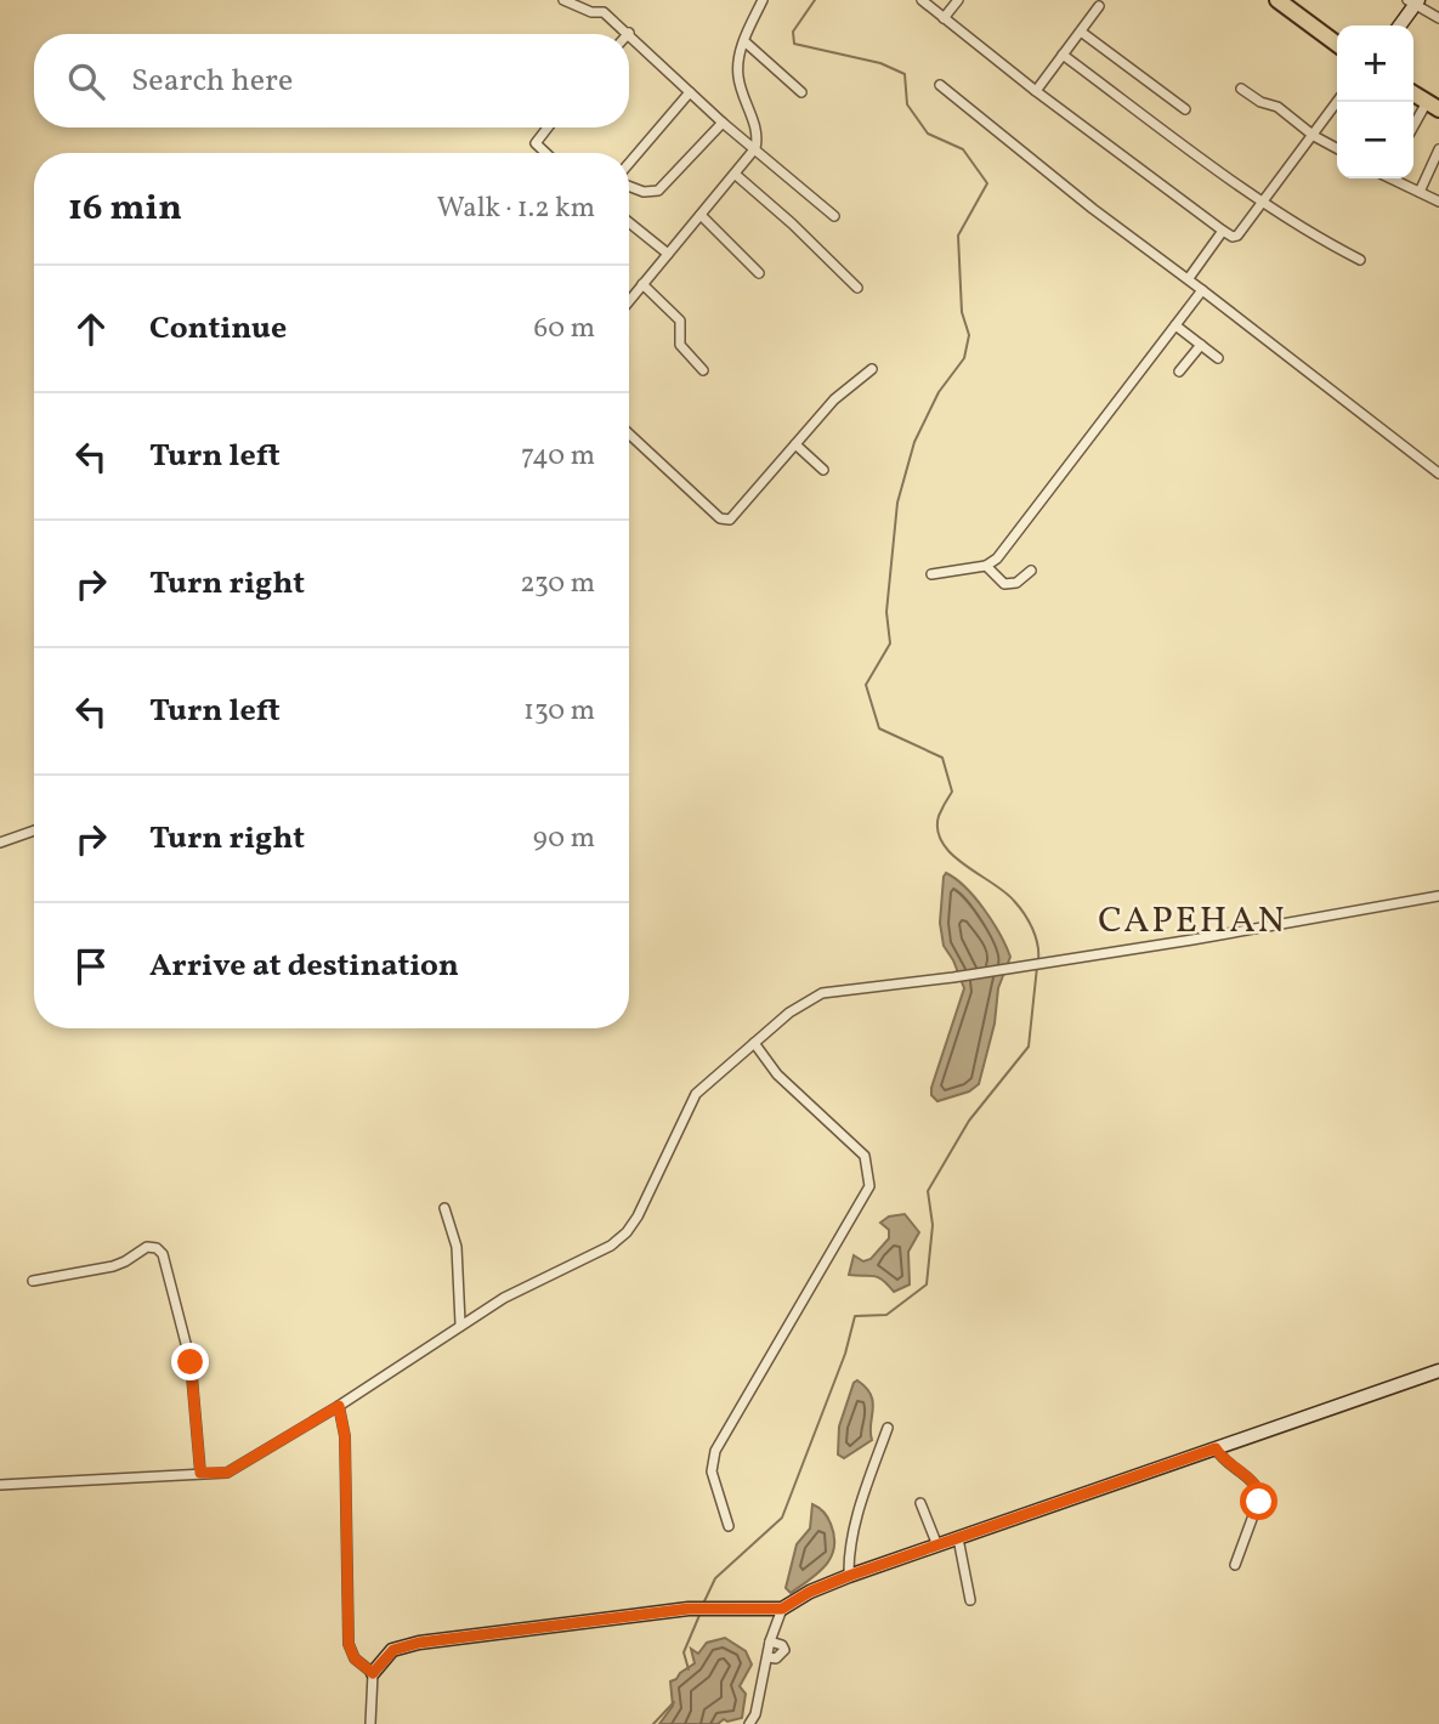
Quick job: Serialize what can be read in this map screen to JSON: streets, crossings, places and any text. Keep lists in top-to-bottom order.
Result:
{
  "districts": ["CAPEHAN"],
  "page": {
    "map_buttons": ["+", "−"],
    "search": "Search here",
    "heading": ["16 min", "Walk · 1.2 km"],
    "list": [
      ["Continue", "60 m"],
      ["Turn left", "740 m"],
      ["Turn right", "230 m"],
      ["Turn left", "130 m"],
      ["Turn right", "90 m"],
      "Arrive at destination"
    ]
  }
}
